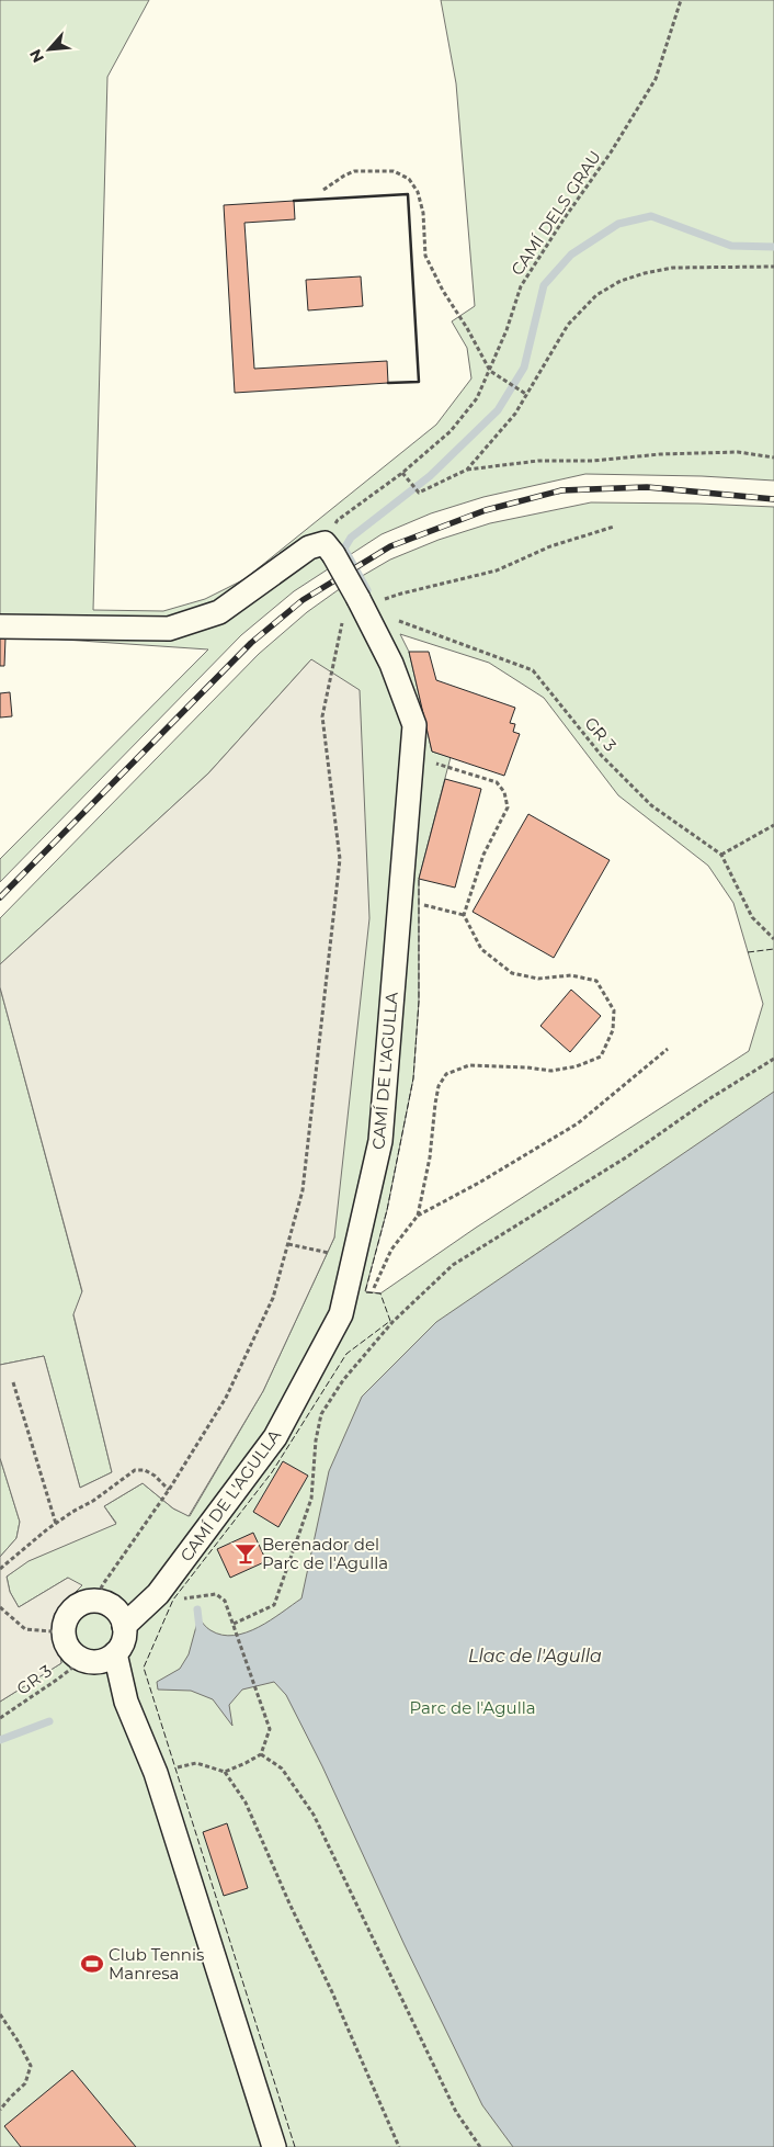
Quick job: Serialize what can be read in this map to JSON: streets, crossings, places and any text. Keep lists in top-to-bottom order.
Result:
{
  "streets": {
    "street": ["CAMÍ DE L'AGULLA"],
    "path": ["CAMÍ DELS GRAU", "GR 3"]
  },
  "crossings": [
    ["CAMÍ DELS GRAU", "CAMÍ DE L'AGULLA"],
    ["GR 3", "CAMÍ DE L'AGULLA"]
  ],
  "water": ["Llac de l'Agulla"],
  "parks": ["Parc de l'Agulla"],
  "places": {
    "bar": ["Berenador del Parc de l'Agulla"],
    "sports": ["Club Tennis Manresa"]
  },
  "north": "bottom left"
}
